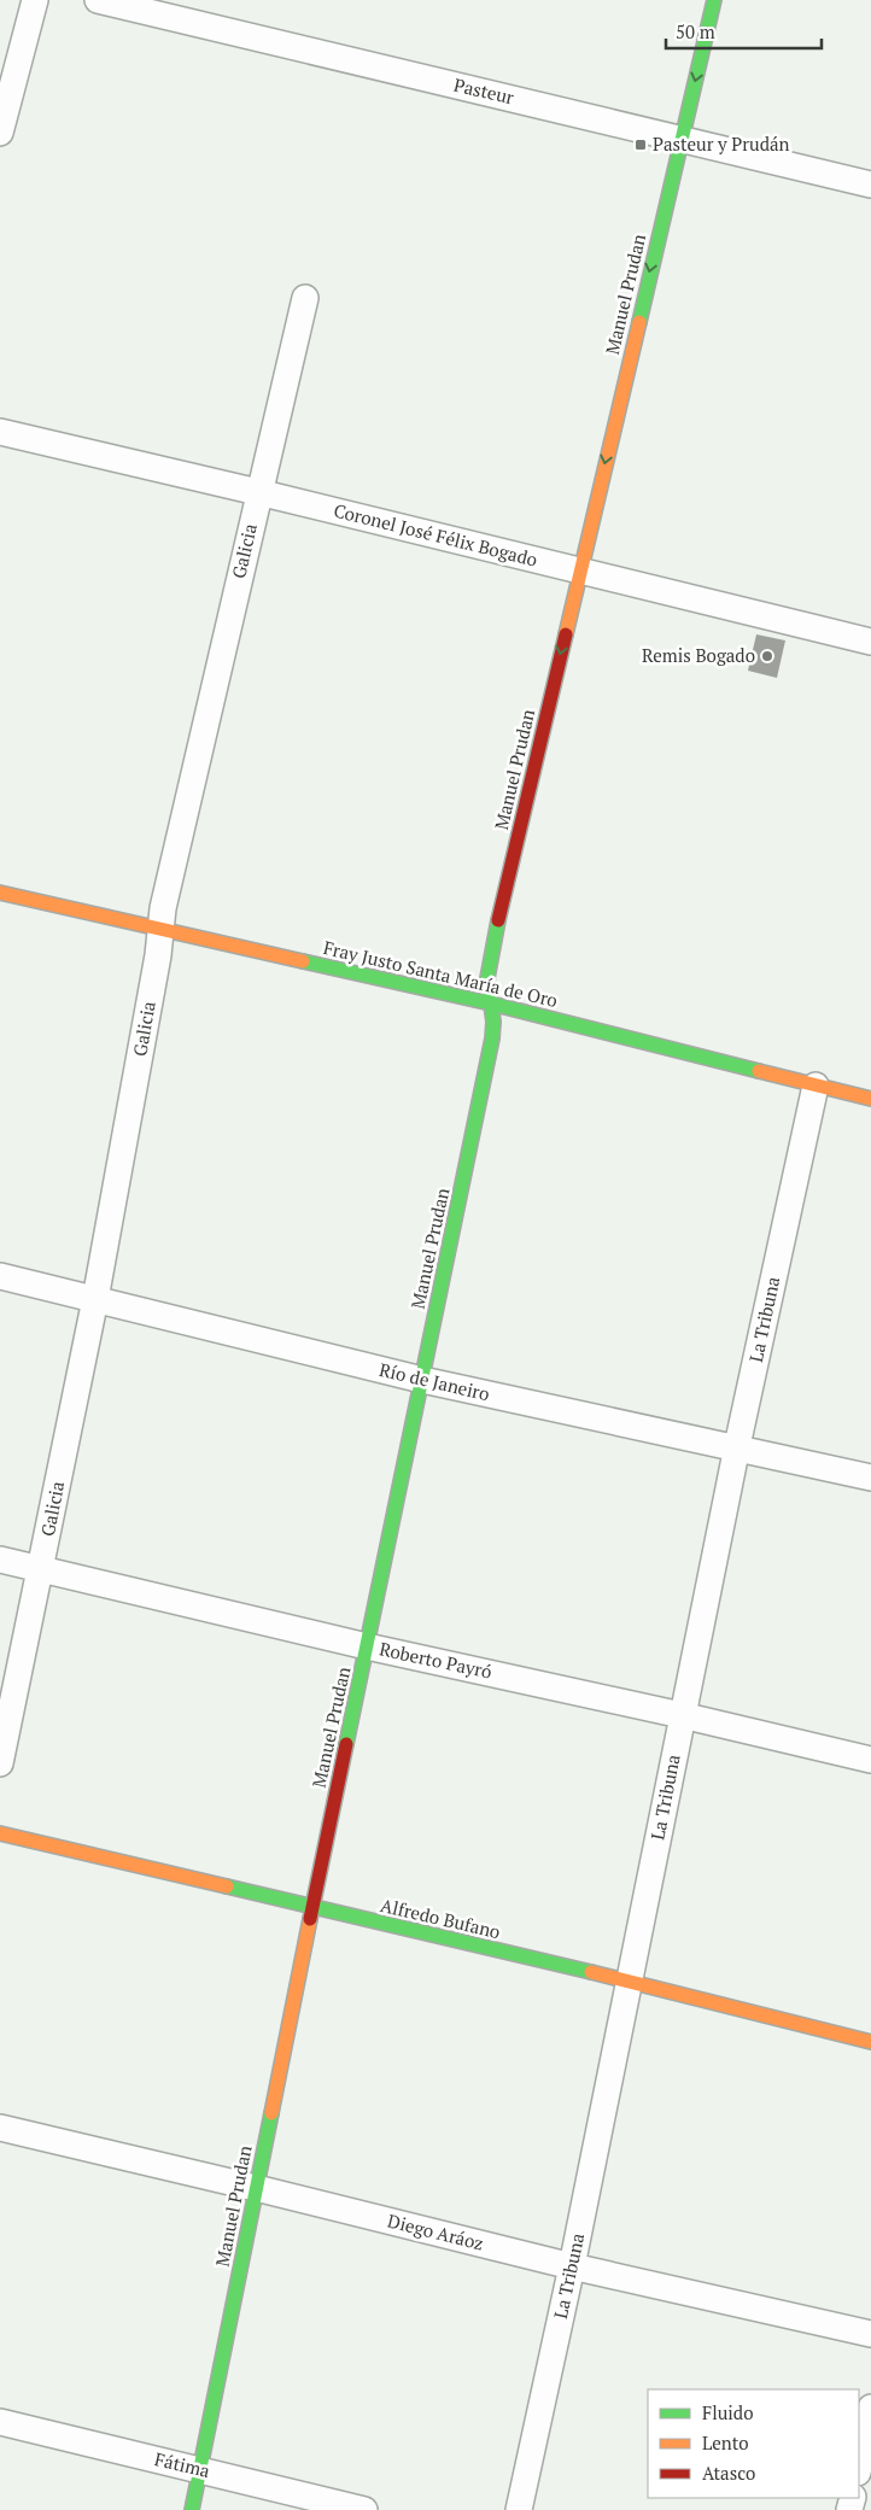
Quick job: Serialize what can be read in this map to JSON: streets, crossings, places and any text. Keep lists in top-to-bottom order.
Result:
{
  "streets": {
    "street": [
      "Pasteur",
      "Manuel Prudan",
      "Coronel José Félix Bogado",
      "Galicia",
      "Fray Justo Santa María de Oro",
      "La Tribuna",
      "Río de Janeiro",
      "Roberto Payró",
      "Alfredo Bufano",
      "Diego Aráoz",
      "Fátima"
    ]
  },
  "crossings": [
    ["Pasteur", "Manuel Prudan"],
    ["Manuel Prudan", "Coronel José Félix Bogado"],
    ["Manuel Prudan", "Fray Justo Santa María de Oro"],
    ["Manuel Prudan", "Río de Janeiro"],
    ["Manuel Prudan", "Roberto Payró"],
    ["Manuel Prudan", "Alfredo Bufano"],
    ["Manuel Prudan", "Diego Aráoz"],
    ["Manuel Prudan", "Fátima"],
    ["Coronel José Félix Bogado", "Galicia"],
    ["Galicia", "Fray Justo Santa María de Oro"],
    ["Galicia", "Río de Janeiro"],
    ["Galicia", "Roberto Payró"],
    ["Fray Justo Santa María de Oro", "La Tribuna"],
    ["La Tribuna", "Río de Janeiro"],
    ["La Tribuna", "Roberto Payró"],
    ["La Tribuna", "Alfredo Bufano"],
    ["La Tribuna", "Diego Aráoz"]
  ],
  "one_way": ["Manuel Prudan"],
  "places": {
    "transit": ["Pasteur y Prudán"],
    "other": ["Remis Bogado"]
  },
  "legend": ["Fluido", "Lento", "Atasco"],
  "scale_bar": "50 m"
}
